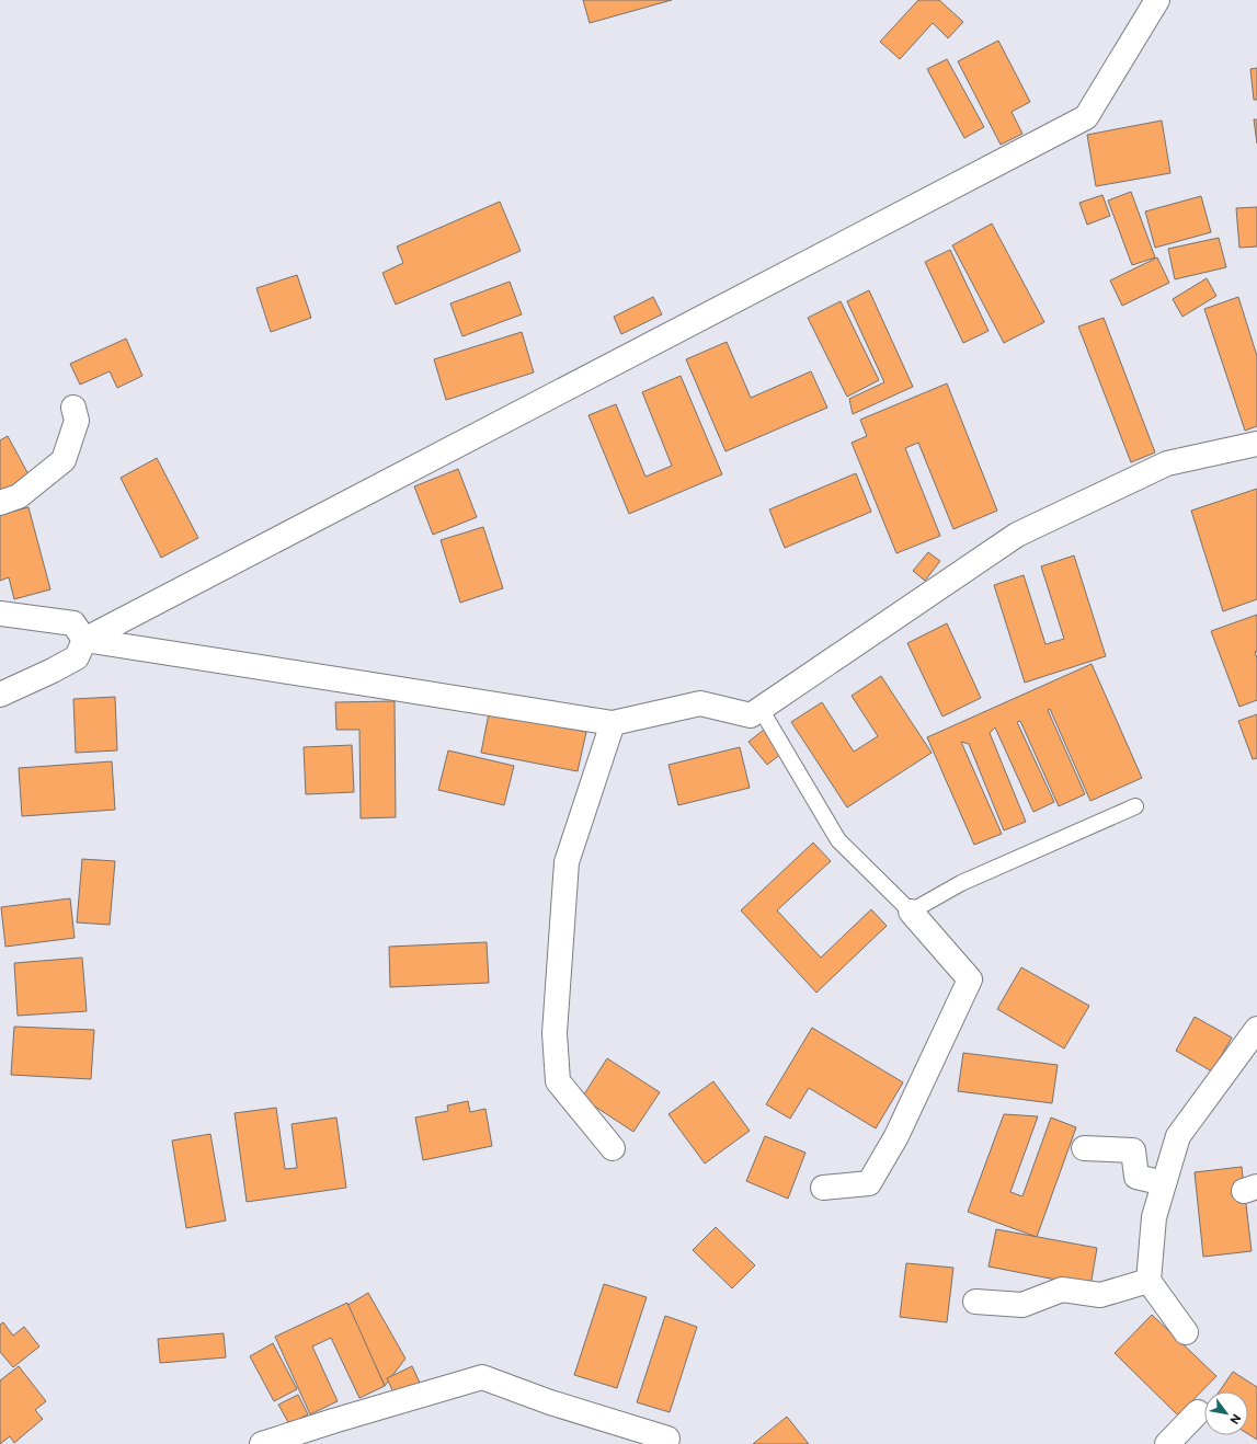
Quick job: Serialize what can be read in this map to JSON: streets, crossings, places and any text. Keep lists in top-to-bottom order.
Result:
{
  "north": "bottom right"
}
